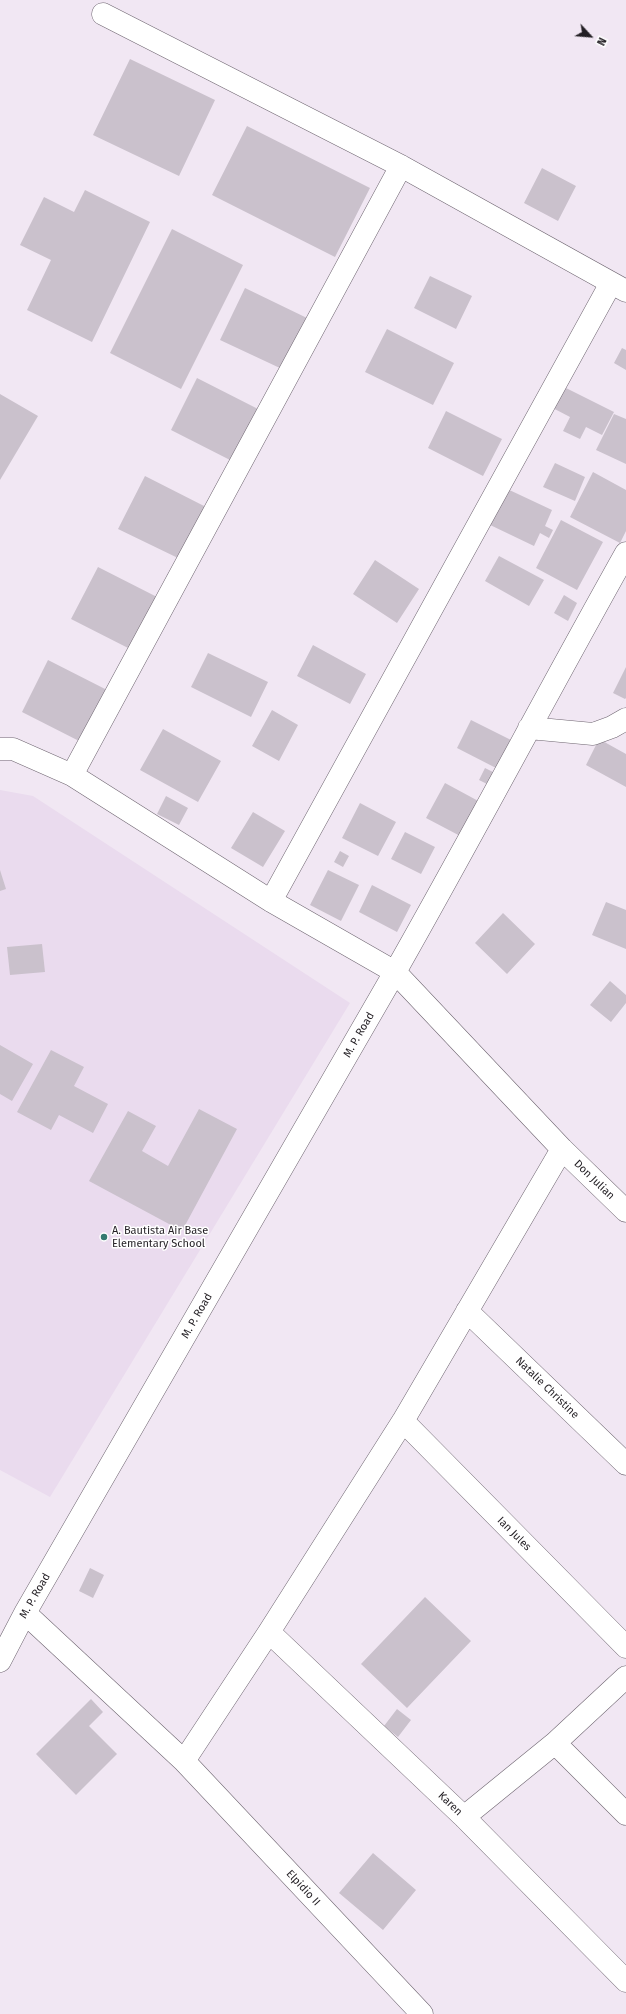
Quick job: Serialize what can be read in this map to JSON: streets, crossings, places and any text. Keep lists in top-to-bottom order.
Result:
{
  "streets": {
    "street": [
      "M. P. Road",
      "Don Julian",
      "Natalie Christine",
      "Ian Jules",
      "Karen",
      "Elpidio II"
    ]
  },
  "crossings": [
    ["M. P. Road", "Don Julian"],
    ["M. P. Road", "Elpidio II"]
  ],
  "places": ["A. Bautista Air Base Elementary School"],
  "north": "bottom right"
}
